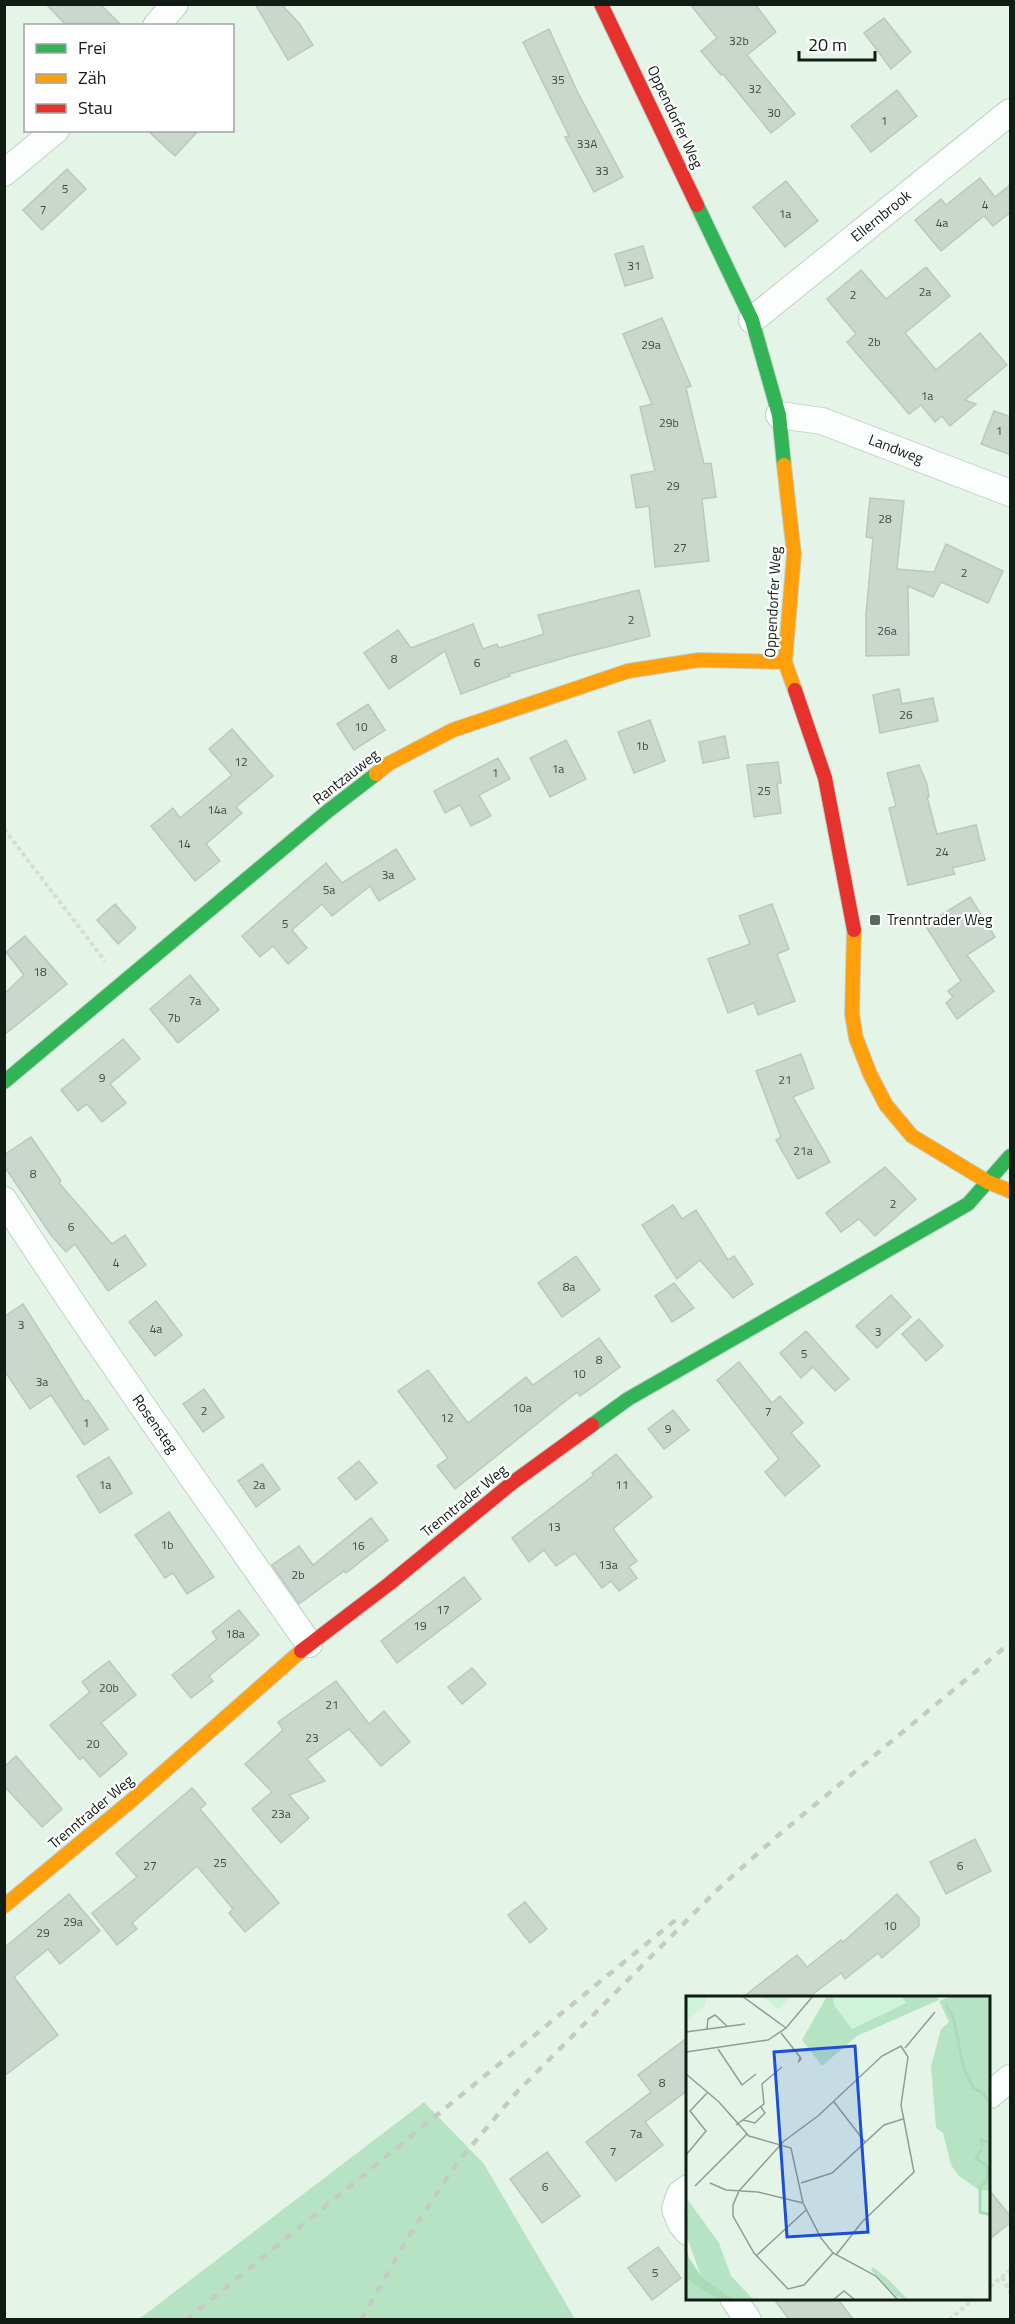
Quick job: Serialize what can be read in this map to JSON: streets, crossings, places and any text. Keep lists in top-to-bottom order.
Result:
{
  "streets": {
    "street": [
      "Oppendorfer Weg",
      "Ellernbrook",
      "Landweg",
      "Rantzauweg",
      "Rosensteg",
      "Trenntrader Weg"
    ]
  },
  "crossings": [
    ["Oppendorfer Weg", "Ellernbrook"],
    ["Oppendorfer Weg", "Landweg"],
    ["Oppendorfer Weg", "Rantzauweg"],
    ["Oppendorfer Weg", "Trenntrader Weg"],
    ["Rosensteg", "Trenntrader Weg"]
  ],
  "places": {
    "transit": ["Trenntrader Weg"]
  },
  "house_numbers": [
    "32b",
    "35",
    "32",
    "30",
    "1",
    "33A",
    "33",
    "5",
    "4",
    "7",
    "1a",
    "4a",
    "31",
    "2a",
    "2",
    "2b",
    "29a",
    "1a",
    "29b",
    "1",
    "29",
    "28",
    "27",
    "2",
    "2",
    "26a",
    "8",
    "6",
    "26",
    "10",
    "1b",
    "12",
    "1a",
    "1",
    "25",
    "14a",
    "14",
    "24",
    "3a",
    "5a",
    "5",
    "18",
    "7a",
    "7b",
    "9",
    "21",
    "21a",
    "8",
    "2",
    "6",
    "4",
    "8a",
    "3",
    "4a",
    "3",
    "5",
    "8",
    "10",
    "3a",
    "10a",
    "2",
    "7",
    "12",
    "1",
    "9",
    "1a",
    "2a",
    "11",
    "13",
    "1b",
    "16",
    "13a",
    "2b",
    "17",
    "19",
    "18a",
    "20b",
    "21",
    "23",
    "20",
    "23a",
    "25",
    "27",
    "6",
    "29a",
    "10",
    "29",
    "8",
    "7a",
    "7",
    "6",
    "5"
  ],
  "legend": ["Frei", "Zäh", "Stau"],
  "scale_bar": "20 m"
}
